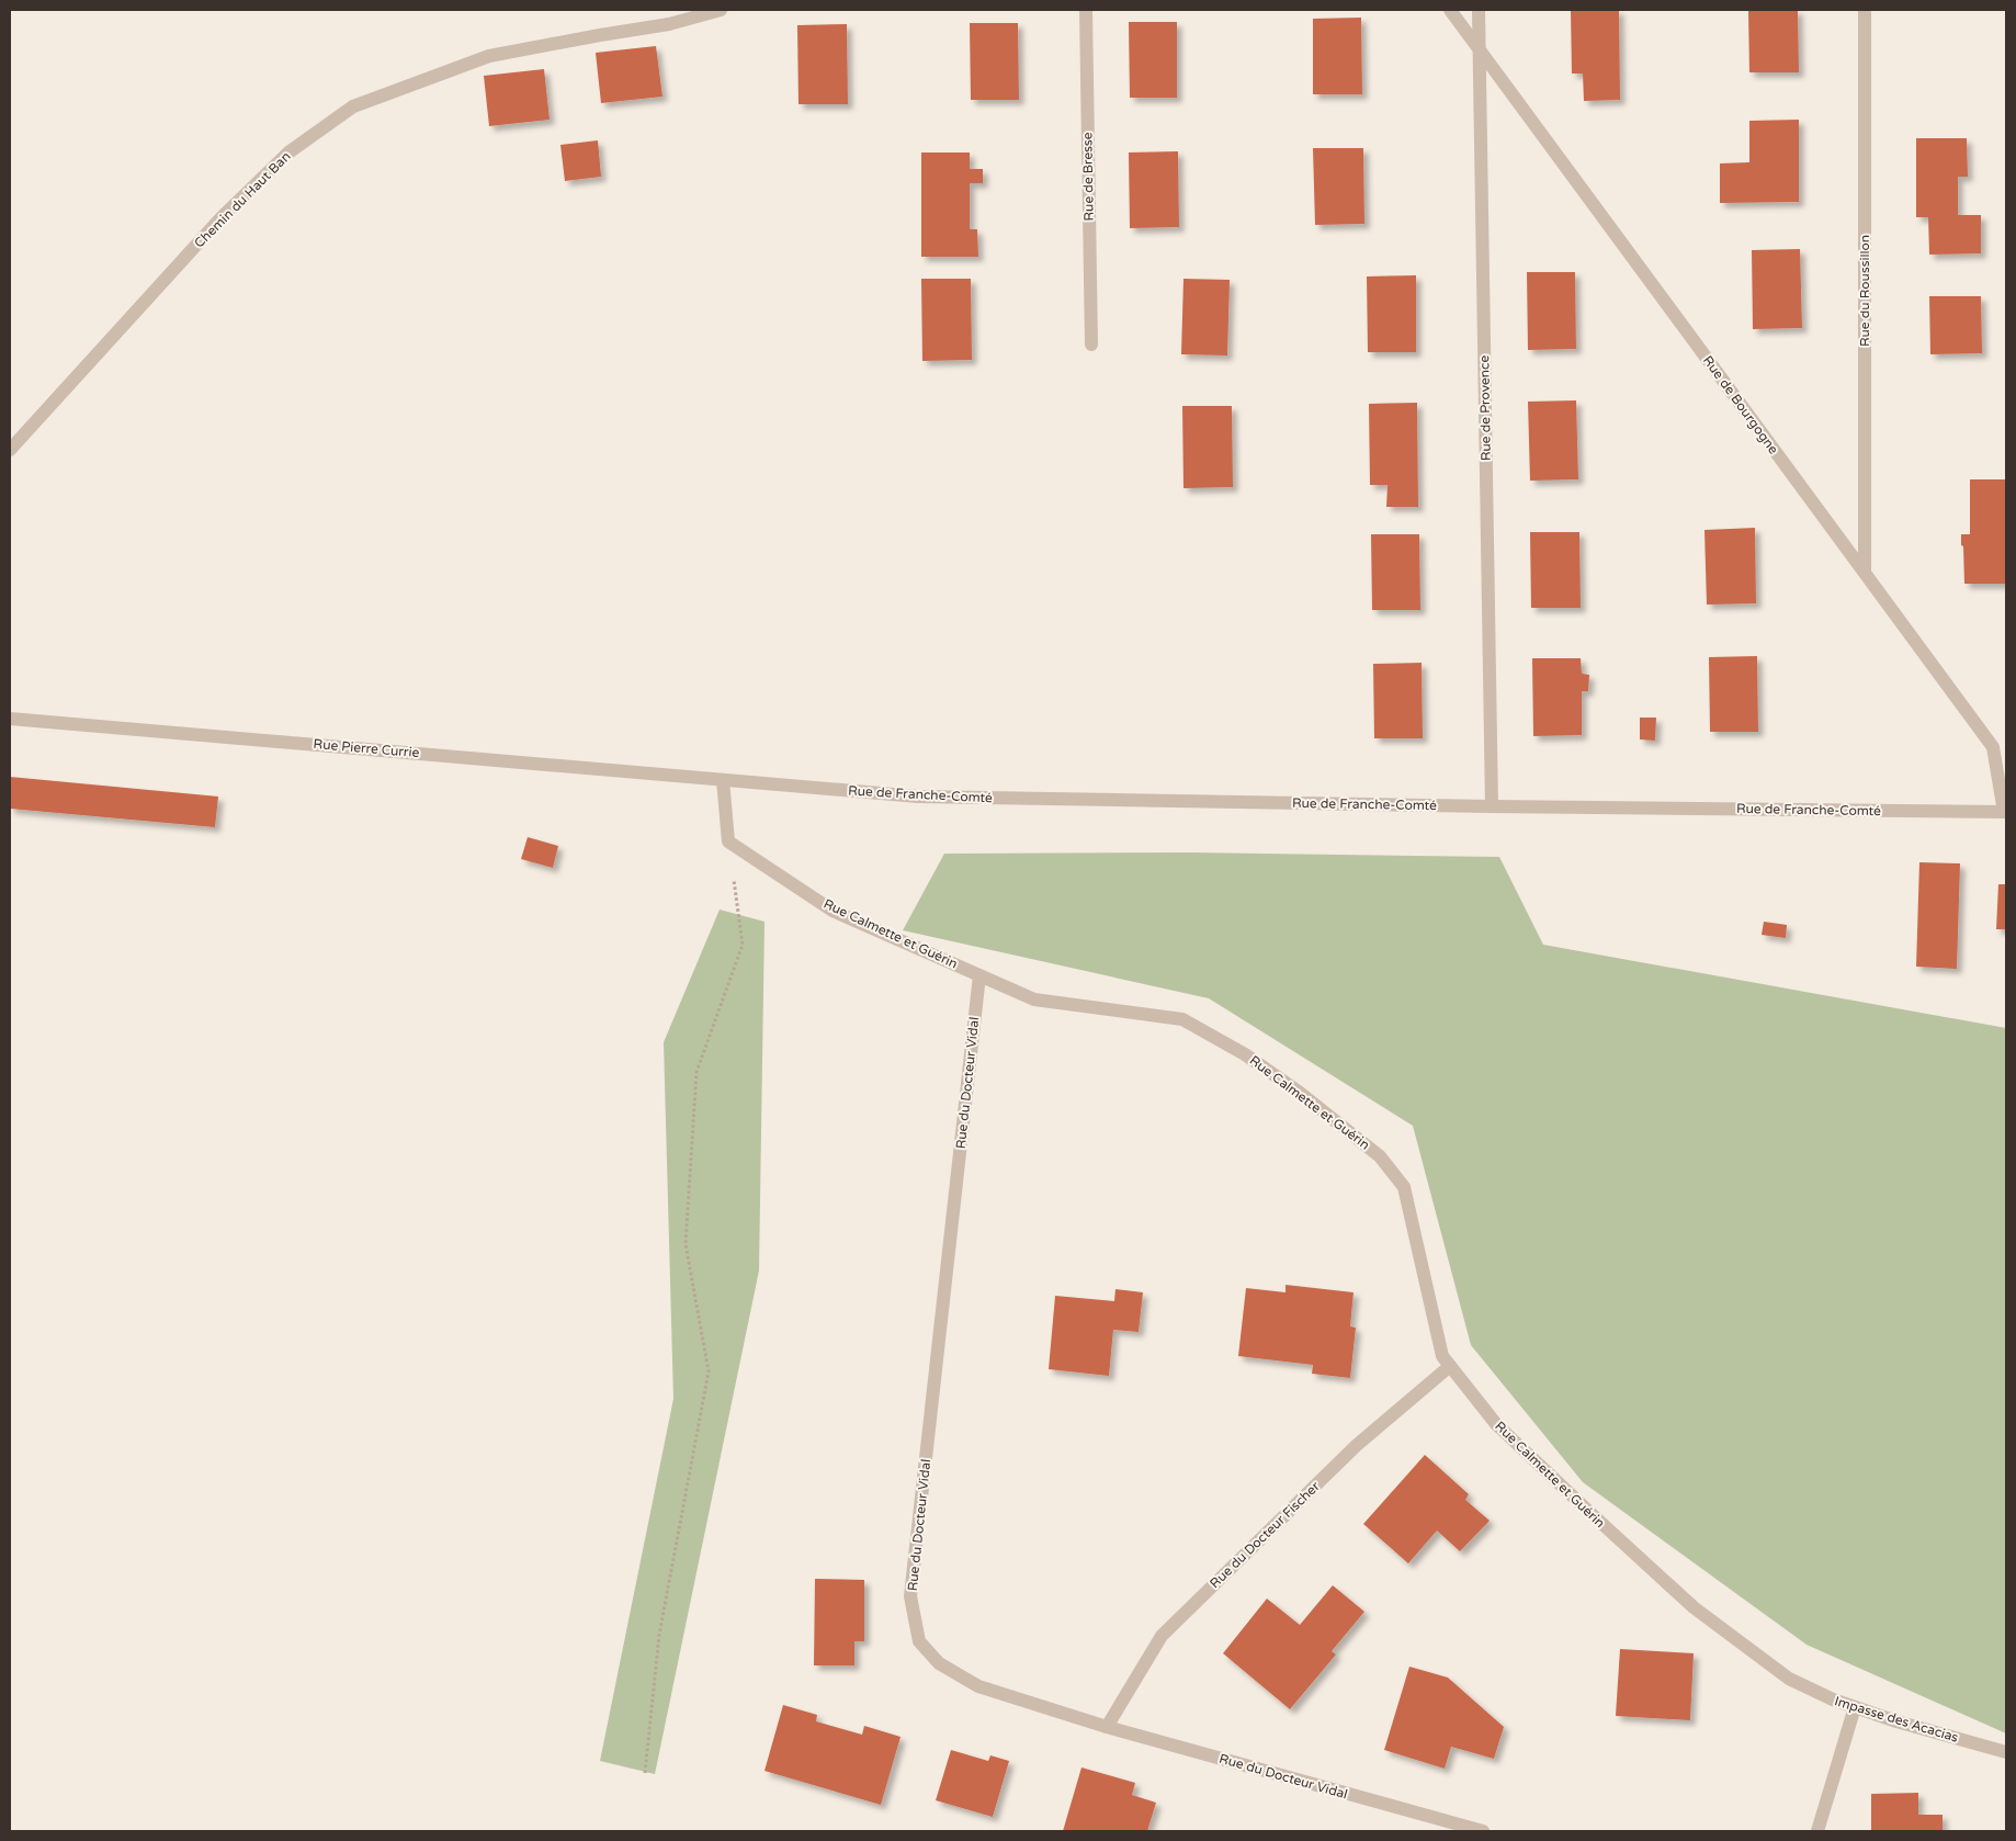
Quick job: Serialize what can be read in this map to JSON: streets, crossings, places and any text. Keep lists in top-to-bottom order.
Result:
{
  "streets": {
    "street": [
      "Rue de Bresse",
      "Chemin du Haut Ban",
      "Rue du Roussillon",
      "Rue de Bourgogne",
      "Rue de Provence",
      "Rue Pierre Currie",
      "Rue de Franche-Comté",
      "Rue Calmette et Guérin",
      "Rue du Docteur Vidal",
      "Rue du Docteur Fischer",
      "Impasse des Acacias"
    ]
  },
  "crossings": [
    ["Rue du Roussillon", "Rue de Bourgogne"],
    ["Rue de Bourgogne", "Rue de Provence"],
    ["Rue de Bourgogne", "Rue de Franche-Comté"],
    ["Rue de Provence", "Rue de Franche-Comté"],
    ["Rue Pierre Currie", "Rue de Franche-Comté"],
    ["Rue Calmette et Guérin", "Rue du Docteur Vidal"],
    ["Rue Calmette et Guérin", "Rue du Docteur Fischer"],
    ["Rue Calmette et Guérin", "Impasse des Acacias"],
    ["Rue du Docteur Vidal", "Rue du Docteur Fischer"]
  ]
}
